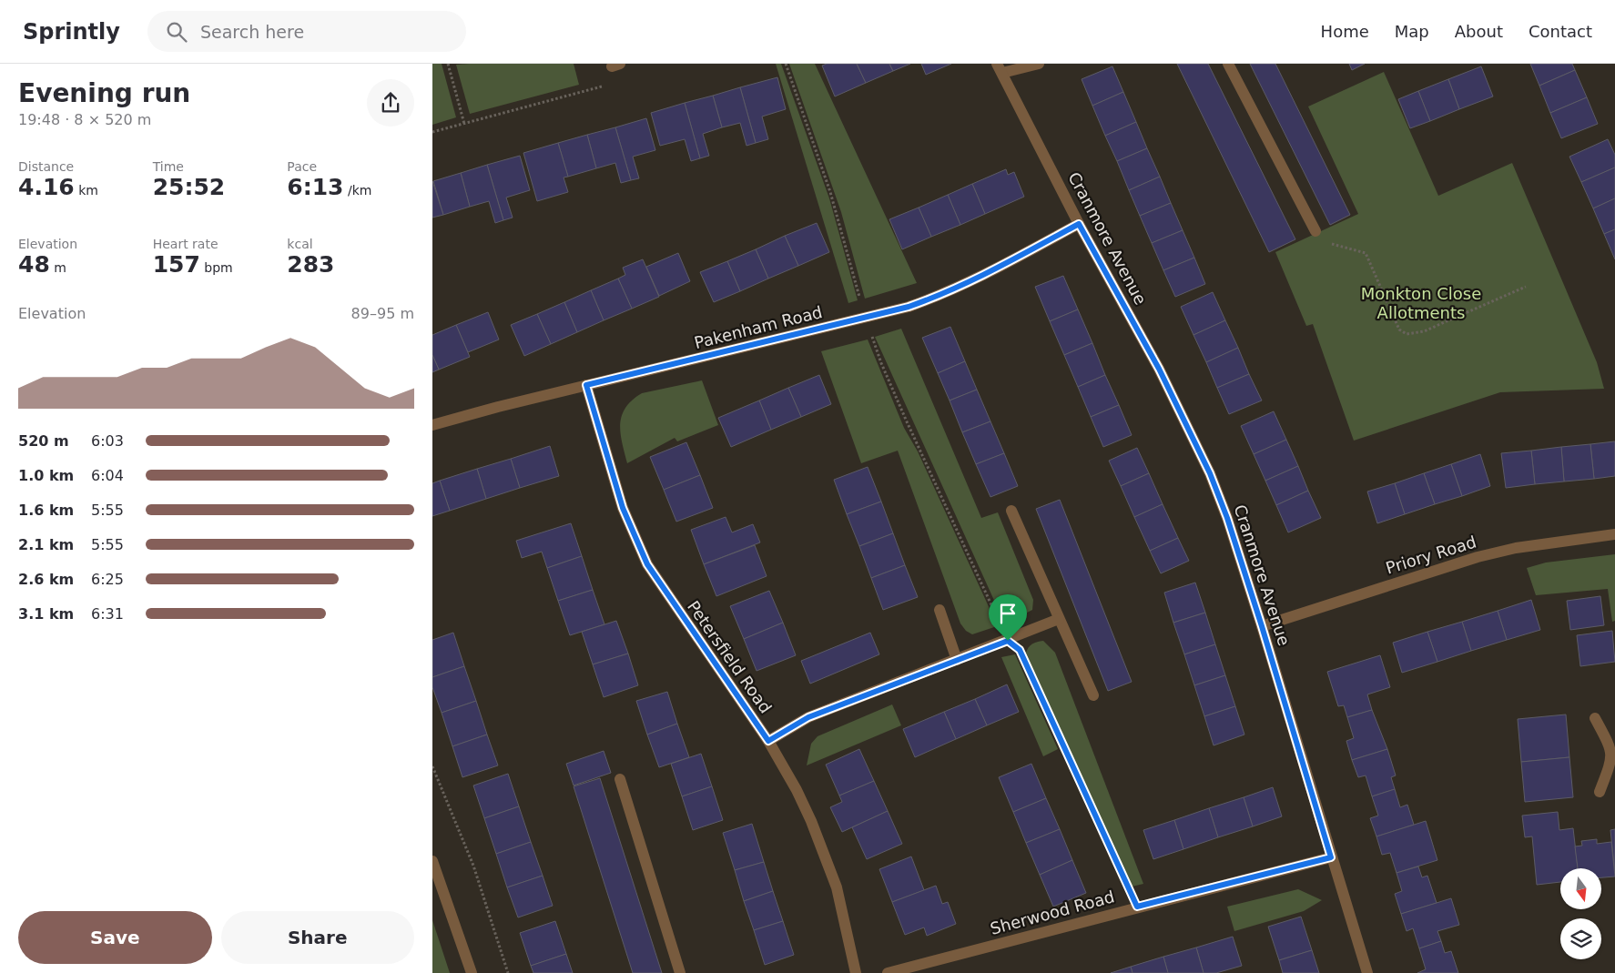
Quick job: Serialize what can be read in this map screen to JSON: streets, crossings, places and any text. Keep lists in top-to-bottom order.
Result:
{
  "streets": {
    "street": [
      "Cranmore Avenue",
      "Pakenham Road",
      "Priory Road",
      "Petersfield Road",
      "Sherwood Road"
    ]
  },
  "crossings": [
    ["Cranmore Avenue", "Pakenham Road"],
    ["Cranmore Avenue", "Priory Road"],
    ["Cranmore Avenue", "Sherwood Road"],
    ["Pakenham Road", "Petersfield Road"]
  ],
  "parks": ["Monkton Close Allotments"],
  "north": "bottom",
  "page": {
    "header": "Sprintly",
    "search": "Search here",
    "nav": [
      "Home",
      "Map",
      "About",
      "Contact"
    ],
    "heading": ["Evening run", "19:48 · 8 × 520 m"],
    "stats": [
      ["Distance", "4.16 km"],
      ["Time", "25:52"],
      ["Pace", "6:13 /km"],
      ["Elevation", "48 m"],
      ["Heart rate", "157 bpm"],
      ["kcal", "283"]
    ],
    "chart": ["Elevation", "89–95 m"],
    "list": [
      {
        "name": "520 m",
        "note": "6:03"
      },
      {
        "name": "1.0 km",
        "note": "6:04"
      },
      {
        "name": "1.6 km",
        "note": "5:55"
      },
      {
        "name": "2.1 km",
        "note": "5:55"
      },
      {
        "name": "2.6 km",
        "note": "6:25"
      },
      {
        "name": "3.1 km",
        "note": "6:31"
      }
    ],
    "buttons": ["Save", "Share"]
  }
}
